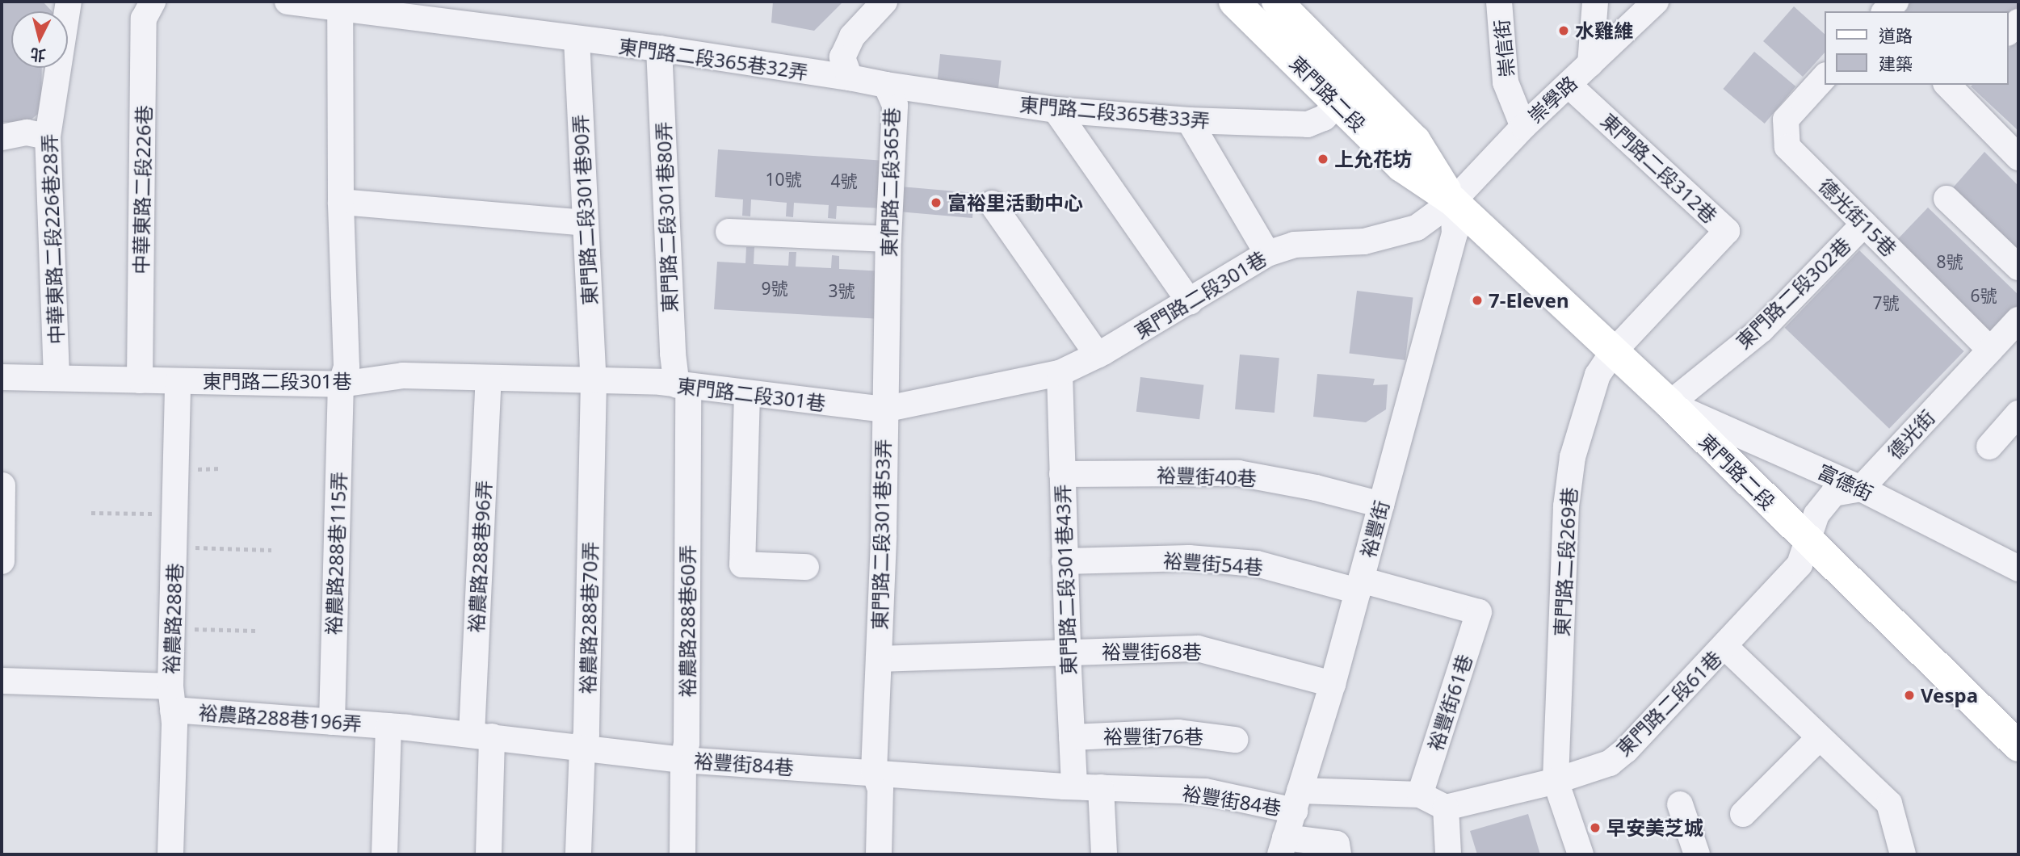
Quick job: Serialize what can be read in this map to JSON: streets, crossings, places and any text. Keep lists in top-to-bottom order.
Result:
{
  "streets": {
    "main road": ["東門路二段"],
    "street": [
      "崇信街",
      "東門路二段365巷32弄",
      "崇學路",
      "東門路二段365巷33弄",
      "東門路二段312巷",
      "東們路二段365巷",
      "中華東路二段226巷",
      "東門路二段301巷90弄",
      "東門路二段301巷80弄",
      "德光街15巷",
      "中華東路二段226巷28弄",
      "東門路二段302巷",
      "東門路二段301巷",
      "德光街",
      "裕豐街40巷",
      "富德街",
      "裕豐街",
      "東門路二段301巷53弄",
      "裕農路288巷115弄",
      "裕農路288巷96弄",
      "東門路二段269巷",
      "裕豐街54巷",
      "東門路二段301巷43弄",
      "裕農路288巷70弄",
      "裕農路288巷",
      "裕農路288巷60弄",
      "裕豐街68巷",
      "裕豐街61巷",
      "東門路二段61巷",
      "裕農路288巷196弄",
      "裕豐街76巷",
      "裕豐街84巷"
    ]
  },
  "crossings": [
    ["崇信街", "崇學路"],
    ["東門路二段365巷32弄", "東們路二段365巷"],
    ["東門路二段365巷32弄", "東門路二段301巷90弄"],
    ["東門路二段365巷32弄", "東門路二段301巷80弄"],
    ["東門路二段365巷32弄", "裕農路288巷115弄"],
    ["東門路二段", "崇學路"],
    ["東門路二段", "東門路二段365巷33弄"],
    ["東門路二段", "東門路二段312巷"],
    ["東門路二段", "東門路二段302巷"],
    ["東門路二段", "東門路二段301巷"],
    ["東門路二段", "富德街"],
    ["東門路二段", "裕豐街"],
    ["東門路二段", "東門路二段269巷"],
    ["東門路二段", "東門路二段61巷"],
    ["崇學路", "東門路二段312巷"],
    ["崇學路", "東門路二段301巷"],
    ["崇學路", "裕豐街"],
    ["東門路二段365巷33弄", "東們路二段365巷"],
    ["東門路二段312巷", "東門路二段269巷"],
    ["東們路二段365巷", "東門路二段301巷"],
    ["東們路二段365巷", "東門路二段301巷53弄"],
    ["中華東路二段226巷", "東門路二段301巷"],
    ["東門路二段301巷90弄", "東門路二段301巷"],
    ["東門路二段301巷90弄", "裕農路288巷70弄"],
    ["東門路二段301巷80弄", "東門路二段301巷"],
    ["東門路二段301巷80弄", "裕農路288巷60弄"],
    ["德光街15巷", "東門路二段302巷"],
    ["德光街15巷", "德光街"],
    ["中華東路二段226巷28弄", "東門路二段301巷"],
    ["東門路二段302巷", "富德街"],
    ["東門路二段301巷", "裕豐街"],
    ["東門路二段301巷", "東門路二段301巷53弄"],
    ["東門路二段301巷", "裕農路288巷115弄"],
    ["東門路二段301巷", "裕農路288巷96弄"],
    ["東門路二段301巷", "東門路二段301巷43弄"],
    ["東門路二段301巷", "裕農路288巷70弄"],
    ["東門路二段301巷", "裕農路288巷"],
    ["東門路二段301巷", "裕農路288巷60弄"],
    ["德光街", "富德街"],
    ["裕豐街40巷", "裕豐街"],
    ["裕豐街40巷", "東門路二段301巷43弄"],
    ["裕豐街", "裕豐街54巷"],
    ["裕豐街", "裕豐街68巷"],
    ["裕豐街", "裕豐街61巷"],
    ["裕豐街", "裕豐街84巷"],
    ["東門路二段301巷53弄", "東門路二段301巷43弄"],
    ["東門路二段301巷53弄", "裕豐街68巷"],
    ["東門路二段301巷53弄", "裕豐街84巷"],
    ["裕農路288巷115弄", "裕農路288巷196弄"],
    ["裕農路288巷96弄", "裕豐街84巷"],
    ["東門路二段269巷", "東門路二段61巷"],
    ["裕豐街54巷", "東門路二段301巷43弄"],
    ["裕豐街54巷", "裕豐街61巷"],
    ["東門路二段301巷43弄", "裕豐街68巷"],
    ["東門路二段301巷43弄", "裕豐街76巷"],
    ["東門路二段301巷43弄", "裕豐街84巷"],
    ["裕農路288巷70弄", "裕豐街84巷"],
    ["裕農路288巷", "裕農路288巷196弄"],
    ["裕農路288巷60弄", "裕豐街84巷"],
    ["裕農路288巷196弄", "裕豐街84巷"]
  ],
  "places": [
    "水雞維",
    "上允花坊",
    "富裕里活動中心",
    "7-Eleven",
    "Vespa",
    "早安美芝城"
  ],
  "house_numbers": [
    "10號",
    "4號",
    "8號",
    "9號",
    "3號",
    "6號",
    "7號"
  ],
  "legend": ["道路", "建築"],
  "north": "bottom"
}
